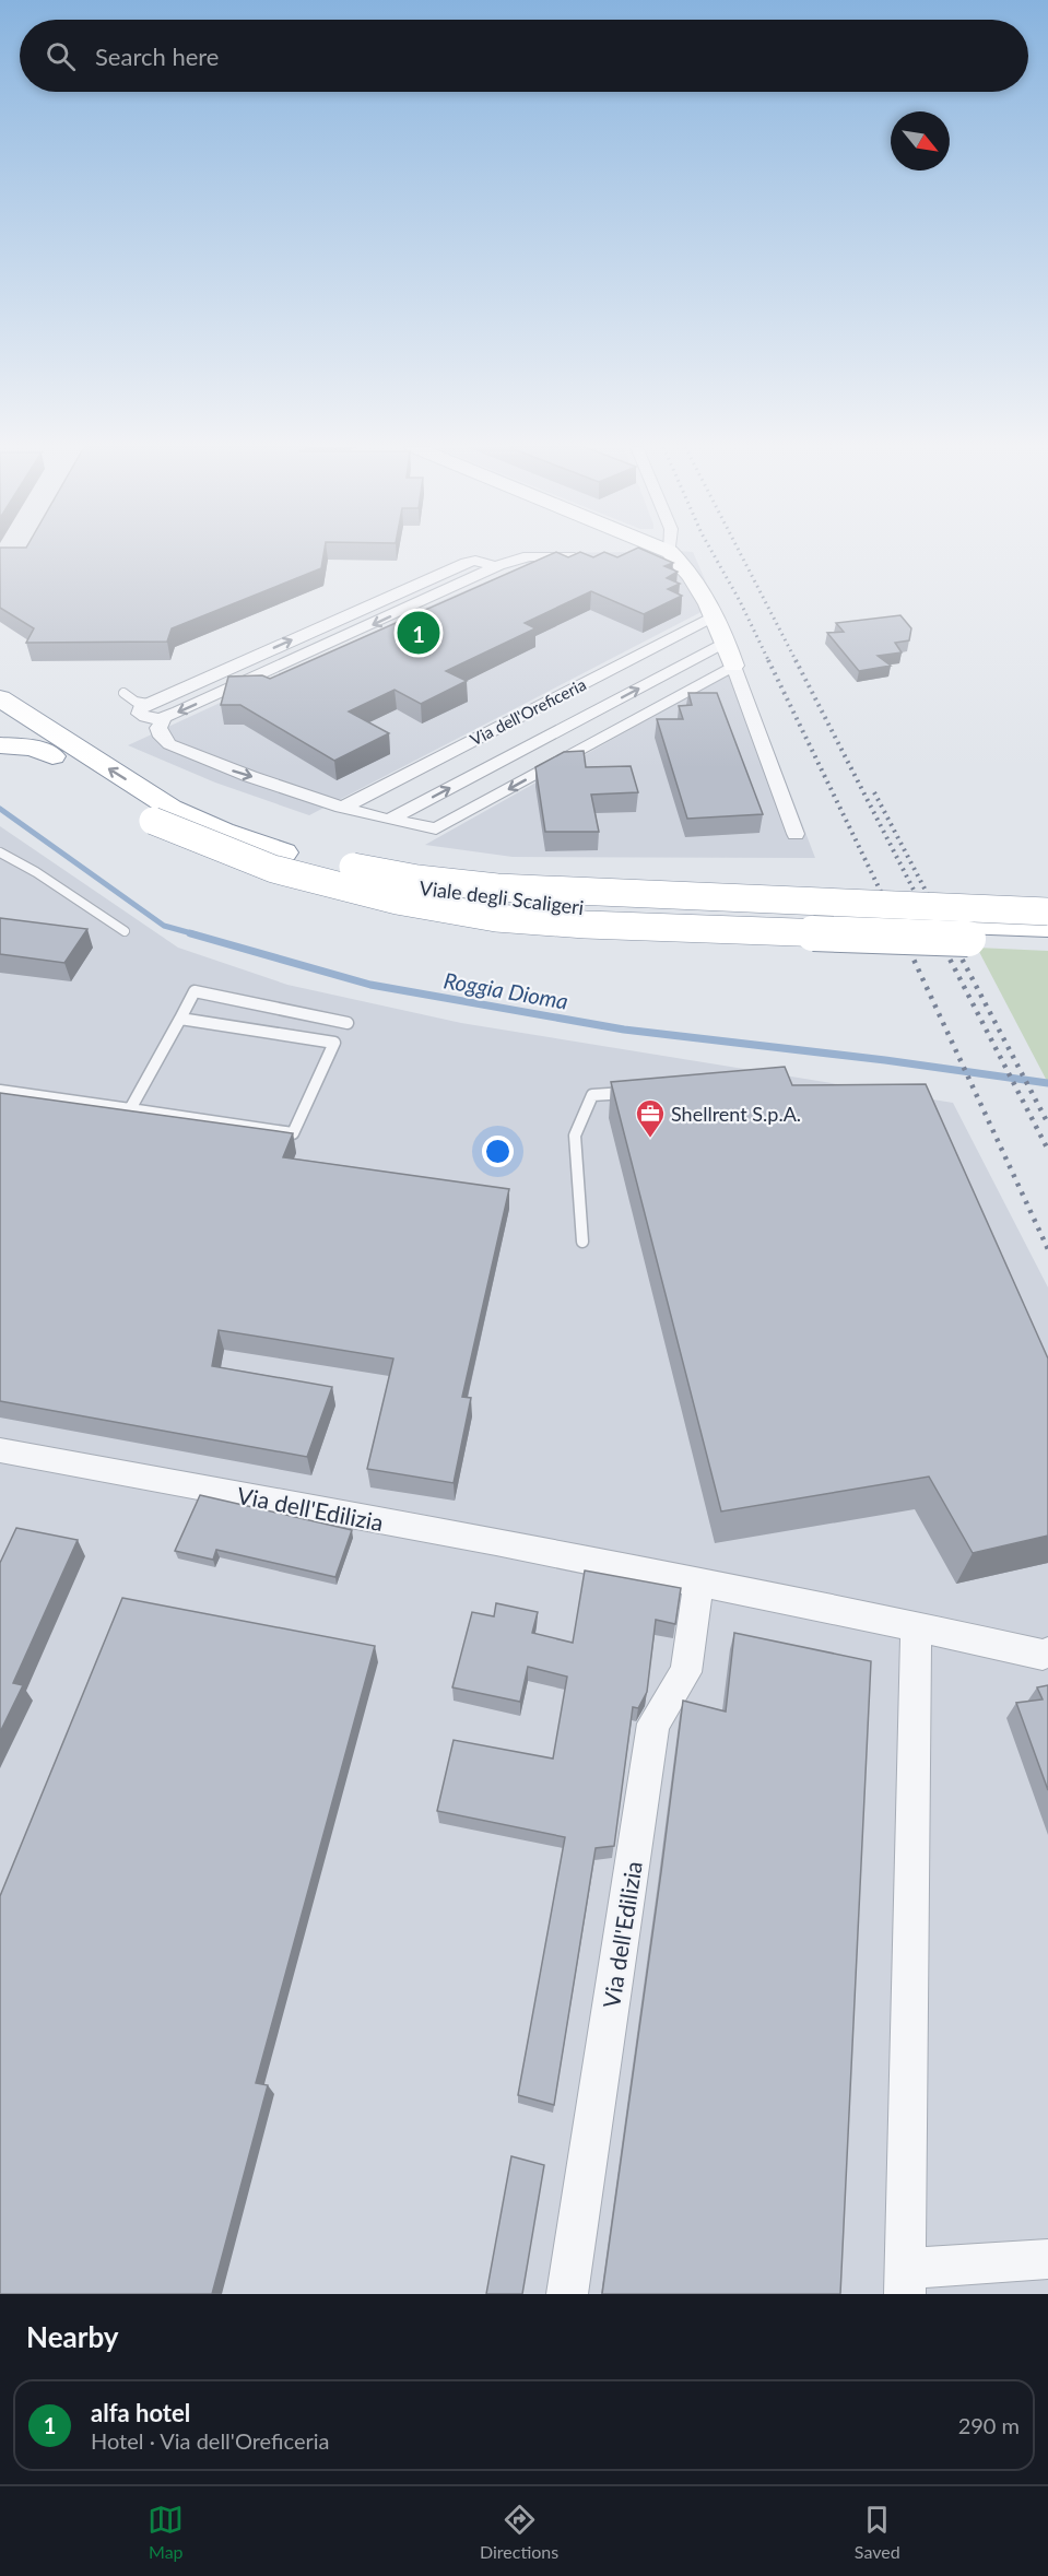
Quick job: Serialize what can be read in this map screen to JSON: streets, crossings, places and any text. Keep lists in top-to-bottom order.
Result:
{
  "streets": {
    "highway": ["Viale degli Scaligeri"],
    "street": ["Via dell'Oreficeria", "Via dell'Edilizia"]
  },
  "water": ["Roggia Dioma"],
  "places": {
    "office": ["Shellrent S.p.A."]
  },
  "north": "bottom right",
  "page": {
    "search": "Search here",
    "pins": "1",
    "heading": "Nearby",
    "list": [
      {
        "mark": "1",
        "name": "alfa hotel",
        "note": "Hotel · Via dell'Oreficeria",
        "value": "290 m"
      }
    ],
    "nav": ["Map", "Directions", "Saved"]
  }
}
